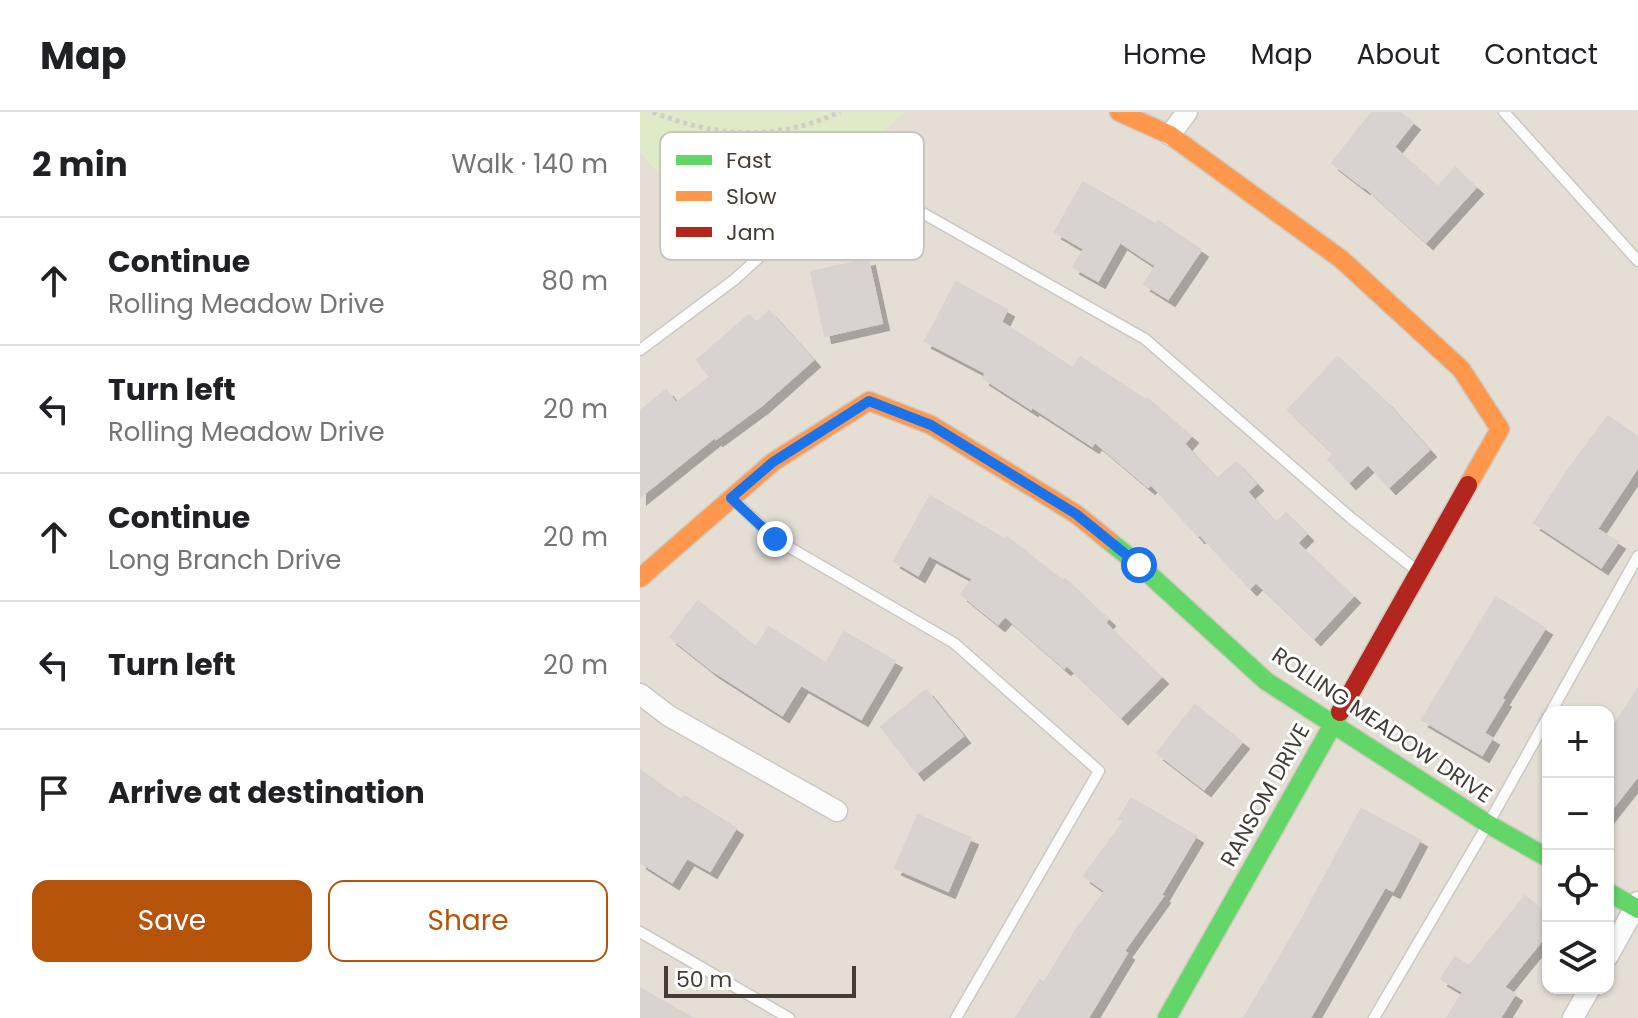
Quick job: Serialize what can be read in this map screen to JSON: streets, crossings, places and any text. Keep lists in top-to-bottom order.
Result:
{
  "streets": {
    "street": ["ROLLING MEADOW DRIVE", "RANSOM DRIVE"]
  },
  "crossings": [
    ["ROLLING MEADOW DRIVE", "RANSOM DRIVE"]
  ],
  "legend": ["Fast", "Slow", "Jam"],
  "scale_bar": "50 m",
  "page": {
    "header": "Map",
    "nav": [
      "Home",
      "Map",
      "About",
      "Contact"
    ],
    "heading": ["2 min", "Walk · 140 m"],
    "list": [
      ["Continue", "Rolling Meadow Drive", "80 m"],
      ["Turn left", "Rolling Meadow Drive", "20 m"],
      ["Continue", "Long Branch Drive", "20 m"],
      ["Turn left", "20 m"],
      "Arrive at destination"
    ],
    "map_buttons": ["+", "−"],
    "buttons": ["Save", "Share"],
    "scale": "50 m"
  }
}
